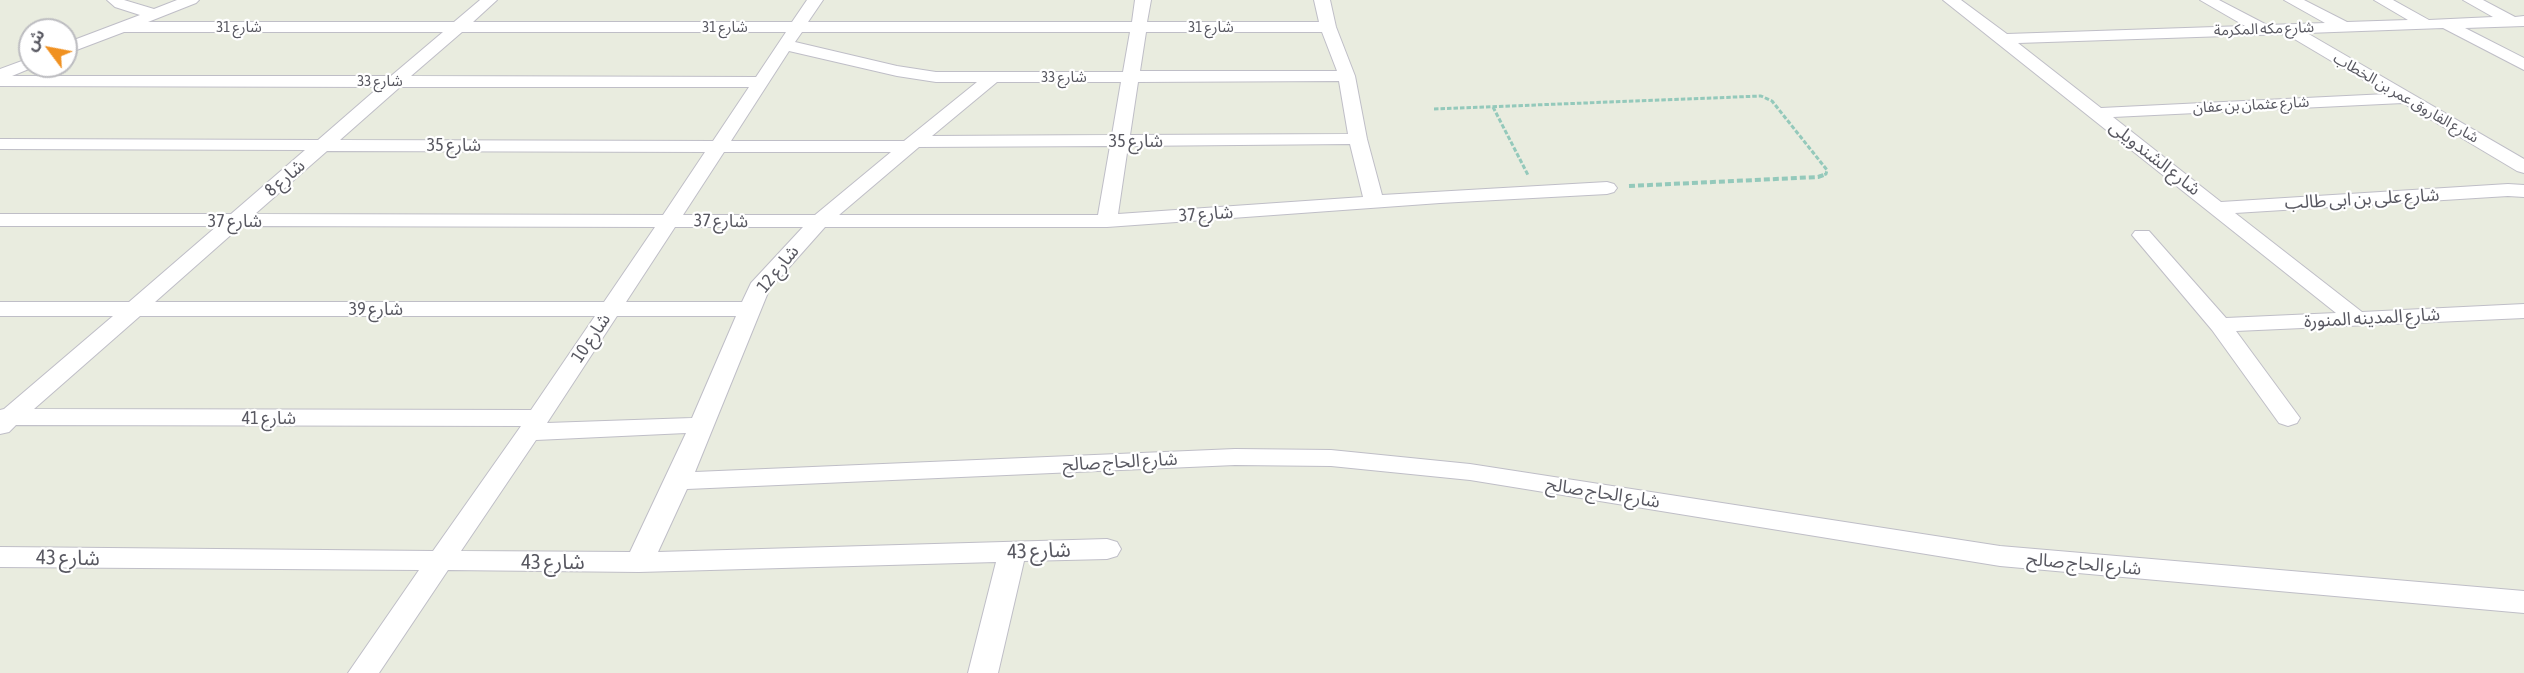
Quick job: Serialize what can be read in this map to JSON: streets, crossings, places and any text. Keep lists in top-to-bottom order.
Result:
{
  "streets": {
    "street": [
      "شارع 31",
      "شارع مكه المكرمة",
      "شارع 33",
      "شارع الفاروق عمر بن الخطاب",
      "شارع عثمان بن عفان",
      "شارع 35",
      "شارع الشندويلى",
      "شارع 8",
      "شارع على بن ابى طالب",
      "شارع 37",
      "شارع 12",
      "شارع 39",
      "شارع المدينه المنورة",
      "شارع 10",
      "شارع 41",
      "شارع الحاج صالح",
      "شارع 43"
    ]
  },
  "crossings": [
    ["شارع 31", "شارع 33"],
    ["شارع 31", "شارع 8"],
    ["شارع 31", "شارع 10"],
    ["شارع مكه المكرمة", "شارع الفاروق عمر بن الخطاب"],
    ["شارع مكه المكرمة", "شارع الشندويلى"],
    ["شارع 33", "شارع 8"],
    ["شارع 33", "شارع 12"],
    ["شارع 33", "شارع 10"],
    ["شارع الفاروق عمر بن الخطاب", "شارع عثمان بن عفان"],
    ["شارع الفاروق عمر بن الخطاب", "شارع على بن ابى طالب"],
    ["شارع عثمان بن عفان", "شارع الشندويلى"],
    ["شارع 35", "شارع 8"],
    ["شارع 35", "شارع 12"],
    ["شارع 35", "شارع 10"],
    ["شارع الشندويلى", "شارع على بن ابى طالب"],
    ["شارع الشندويلى", "شارع المدينه المنورة"],
    ["شارع 8", "شارع 37"],
    ["شارع 8", "شارع 39"],
    ["شارع 8", "شارع 41"],
    ["شارع 37", "شارع 12"],
    ["شارع 37", "شارع 10"],
    ["شارع 12", "شارع 39"],
    ["شارع 12", "شارع 41"],
    ["شارع 12", "شارع الحاج صالح"],
    ["شارع 12", "شارع 43"],
    ["شارع 39", "شارع 10"],
    ["شارع 10", "شارع 41"],
    ["شارع 10", "شارع 43"]
  ],
  "north": "top left"
}
